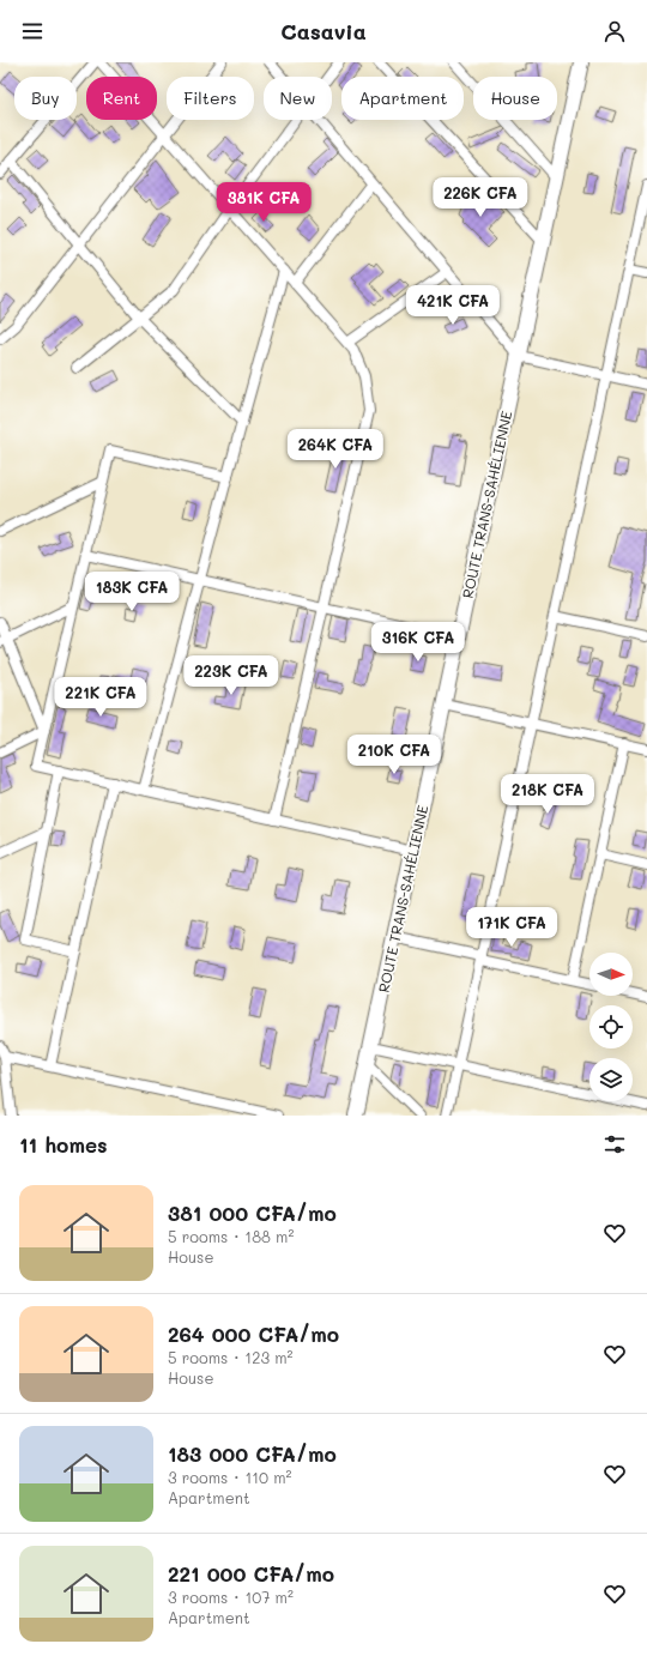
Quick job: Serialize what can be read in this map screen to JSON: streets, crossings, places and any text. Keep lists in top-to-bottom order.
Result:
{
  "streets": {
    "highway": ["ROUTE TRANS-SAHÉLIENNE"]
  },
  "north": "right",
  "page": {
    "header": "Casavia",
    "chip": [
      "Buy",
      "Rent",
      "Filters",
      "New",
      "Apartment",
      "House"
    ],
    "price": [
      "226K CFA",
      "381K CFA",
      "421K CFA",
      "264K CFA",
      "183K CFA",
      "316K CFA",
      "223K CFA",
      "221K CFA",
      "210K CFA",
      "218K CFA",
      "171K CFA"
    ],
    "heading": "11 homes",
    "list": [
      {
        "name": "381 000 CFA/mo",
        "note": "5 rooms · 188 m² · House"
      },
      {
        "name": "264 000 CFA/mo",
        "note": "5 rooms · 123 m² · House"
      },
      {
        "name": "183 000 CFA/mo",
        "note": "3 rooms · 110 m² · Apartment"
      },
      {
        "name": "221 000 CFA/mo",
        "note": "3 rooms · 107 m² · Apartment"
      }
    ]
  }
}
